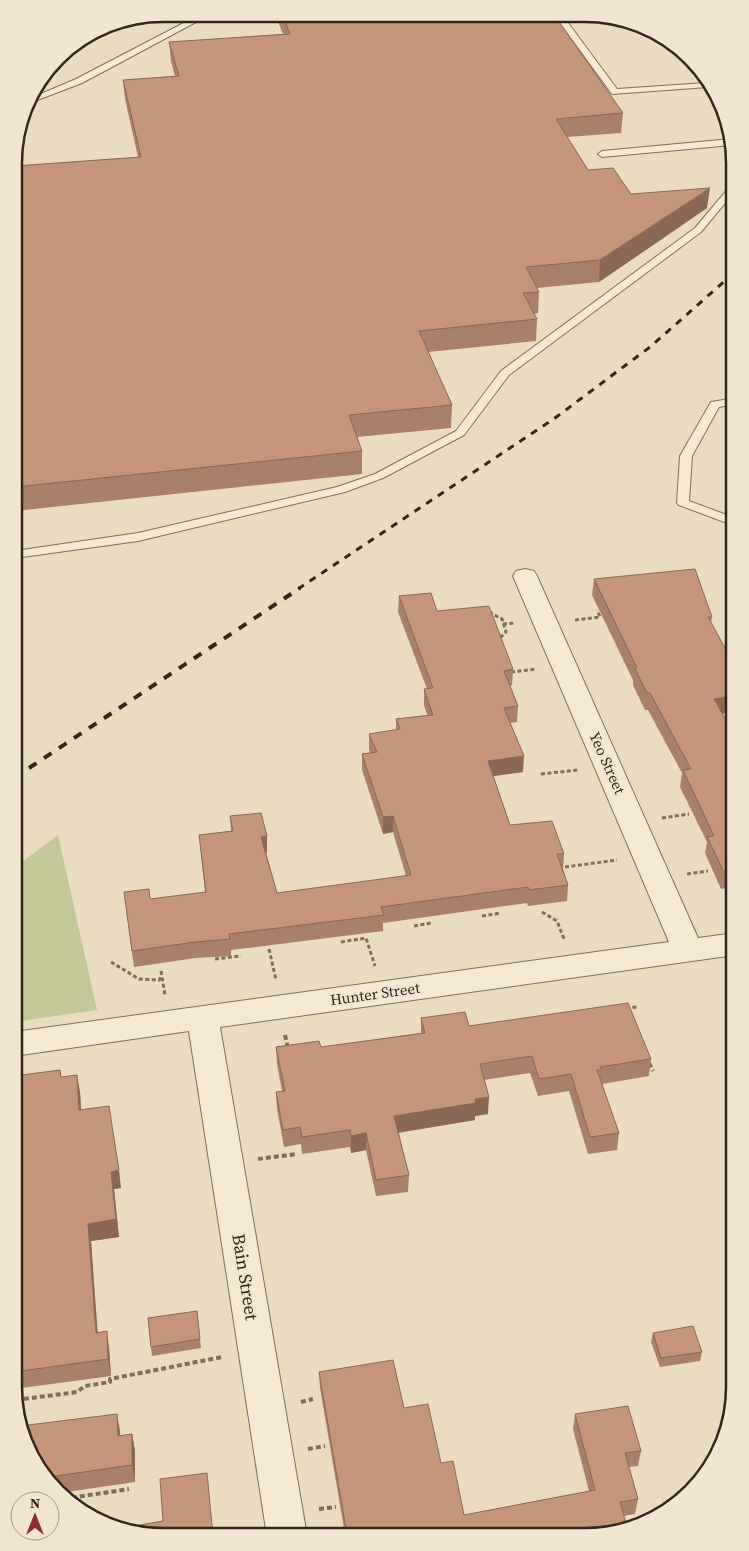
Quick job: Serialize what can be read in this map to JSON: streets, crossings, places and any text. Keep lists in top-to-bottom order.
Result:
{
  "streets": {
    "street": ["Yeo Street", "Hunter Street", "Bain Street"]
  },
  "crossings": [
    ["Yeo Street", "Hunter Street"],
    ["Hunter Street", "Bain Street"]
  ],
  "north": "top"
}
